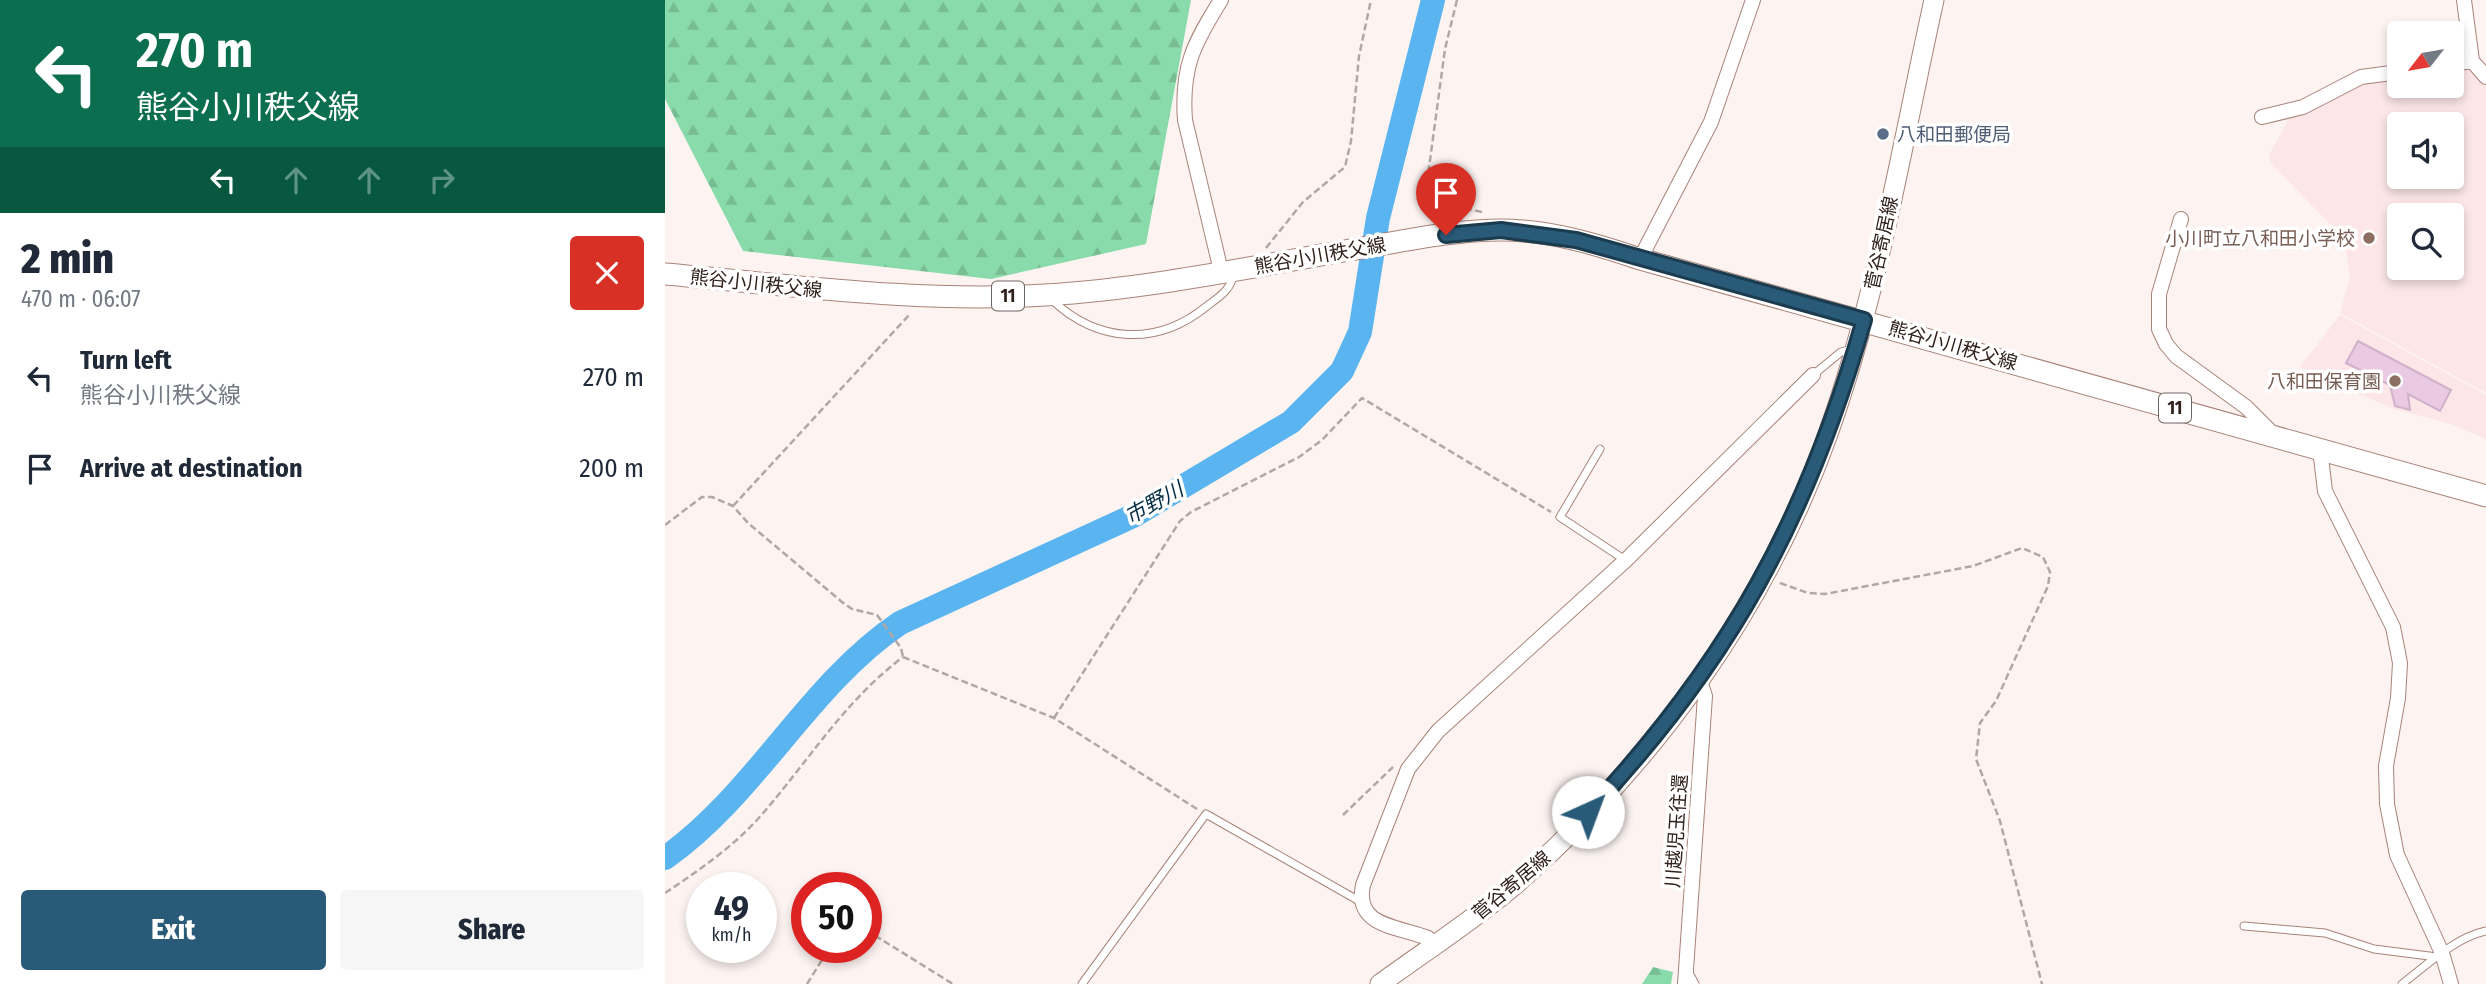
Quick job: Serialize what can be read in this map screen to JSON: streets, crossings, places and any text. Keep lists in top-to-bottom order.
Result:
{
  "streets": {
    "main road": ["菅谷寄居線", "熊谷小川秩父線", "11"],
    "street": ["川越児玉往還"]
  },
  "crossings": [
    ["菅谷寄居線", "熊谷小川秩父線"],
    ["菅谷寄居線", "川越児玉往還"]
  ],
  "water": ["市野川"],
  "places": ["八和田郵便局", "小川町立八和田小学校", "八和田保育園"],
  "north": "bottom left",
  "page": {
    "turn": ["270 m", "熊谷小川秩父線"],
    "heading": ["2 min", "470 m · 06:07"],
    "list": [
      {
        "name": "Turn left",
        "note": "熊谷小川秩父線",
        "value": "270 m"
      },
      {
        "name": "Arrive at destination",
        "value": "200 m"
      }
    ],
    "speed": "49 km/h",
    "limit": "50",
    "buttons": ["Exit", "Share"]
  }
}
